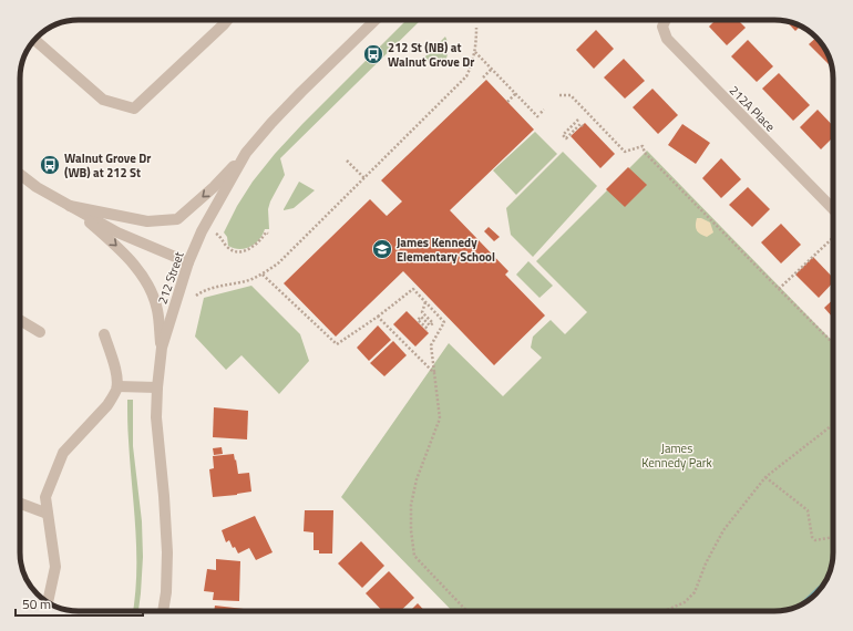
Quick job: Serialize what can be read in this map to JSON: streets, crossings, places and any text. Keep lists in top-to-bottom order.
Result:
{
  "streets": {
    "street": ["212A Place", "212 Street"]
  },
  "parks": ["James Kennedy Park"],
  "places": {
    "bus stop": ["212 St (NB) at Walnut Grove Dr", "Walnut Grove Dr (WB) at 212 St"],
    "school or university": ["James Kennedy Elementary School"]
  },
  "scale_bar": "50 m"
}
